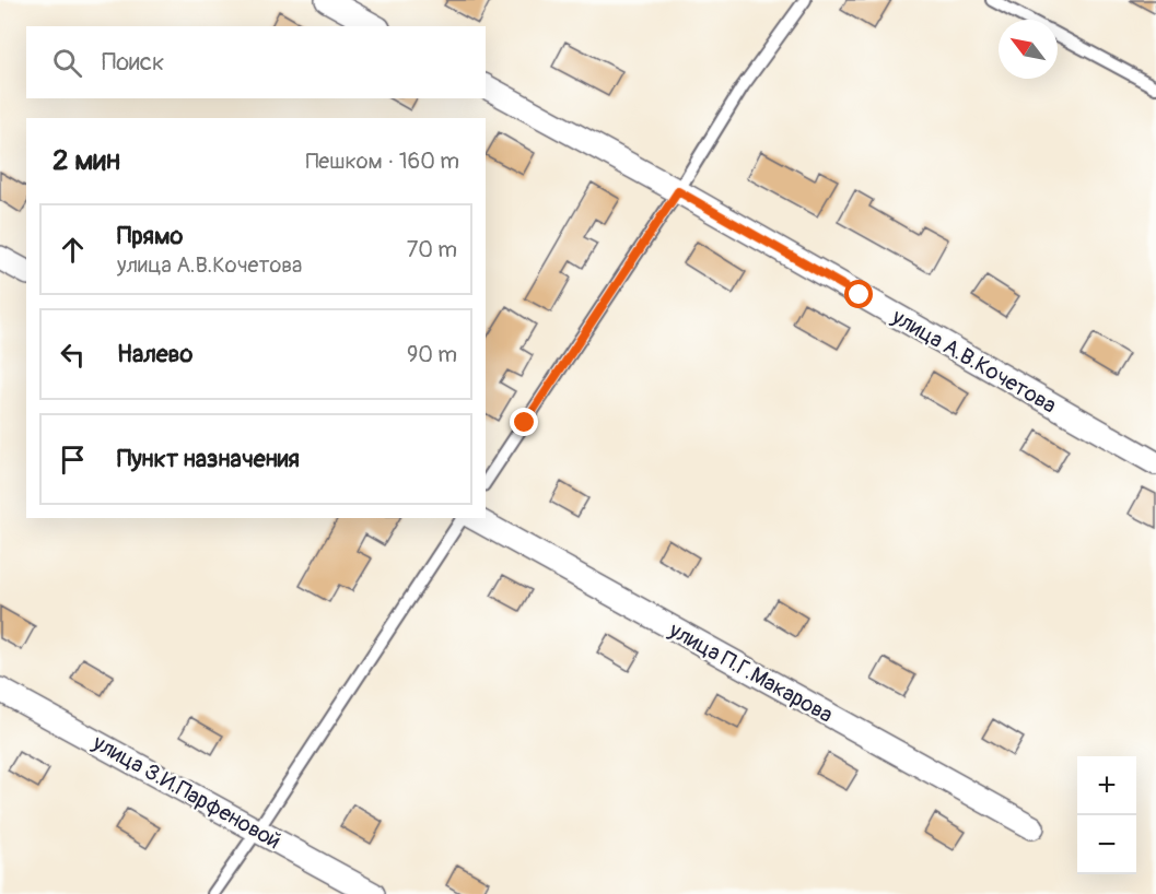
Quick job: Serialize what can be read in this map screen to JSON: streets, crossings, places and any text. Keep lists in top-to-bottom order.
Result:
{
  "streets": {
    "street": ["улица А.В.Кочетова", "улица П.Г.Макарова", "улица З.И.Парфеновой"]
  },
  "north": "top left",
  "page": {
    "search": "Поиск",
    "heading": ["2 мин", "Пешком · 160 m"],
    "list": [
      ["Прямо", "улица А.В.Кочетова", "70 m"],
      ["Налево", "90 m"],
      "Пункт назначения"
    ],
    "map_buttons": ["+", "−"]
  }
}
